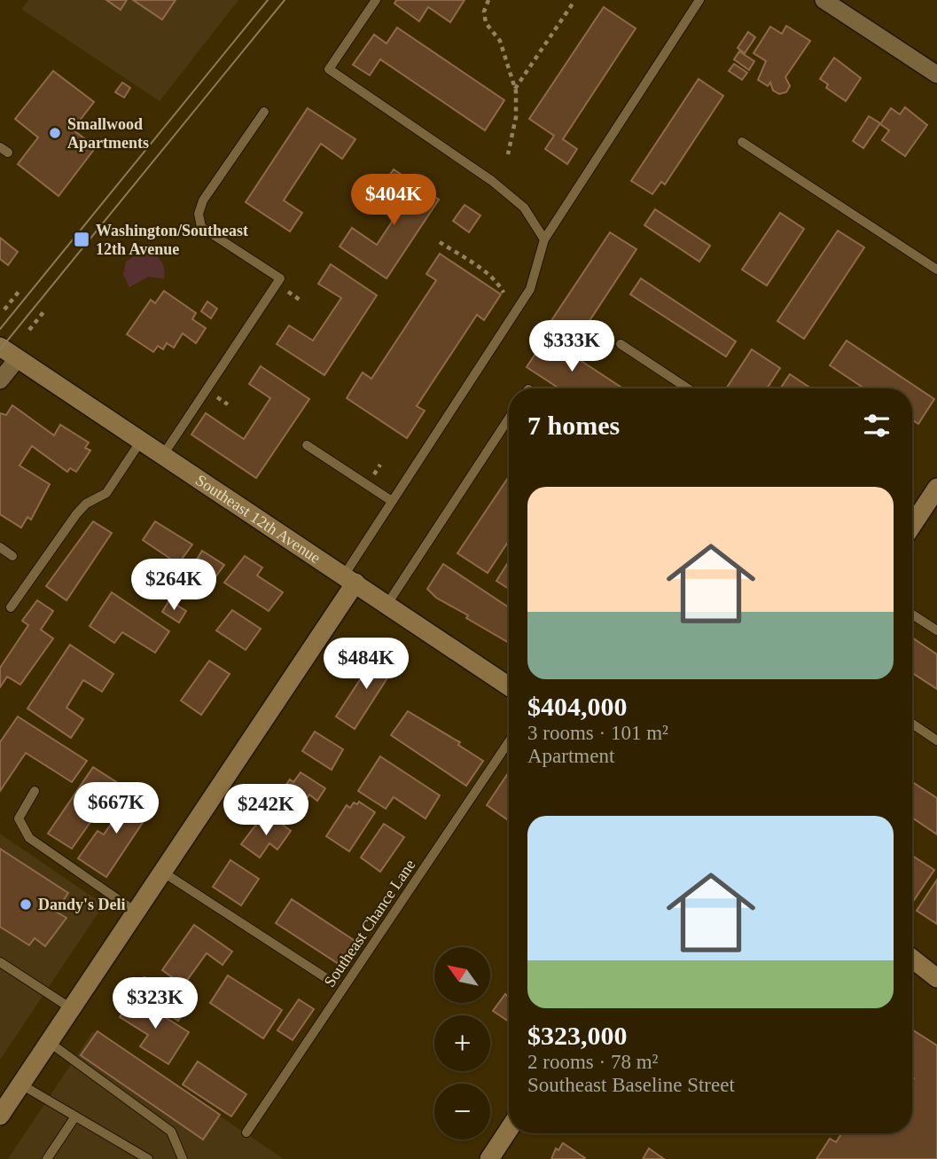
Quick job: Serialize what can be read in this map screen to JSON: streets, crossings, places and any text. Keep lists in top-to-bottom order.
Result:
{
  "streets": {
    "street": ["Southeast 12th Avenue"],
    "lane": ["Southeast Chance Lane"]
  },
  "places": {
    "other": ["Smallwood Apartments", "Dandy's Deli"],
    "transit": ["Washington/Southeast 12th Avenue"]
  },
  "north": "top left",
  "page": {
    "price": [
      "$404K",
      "$333K",
      "$264K",
      "$484K",
      "$667K",
      "$242K",
      "$323K"
    ],
    "heading": "7 homes",
    "list": [
      {
        "name": "$404,000",
        "note": "3 rooms · 101 m² · Apartment"
      },
      {
        "name": "$323,000",
        "note": "2 rooms · 78 m² · Southeast Baseline Street"
      }
    ],
    "map_buttons": ["+", "−"]
  }
}
